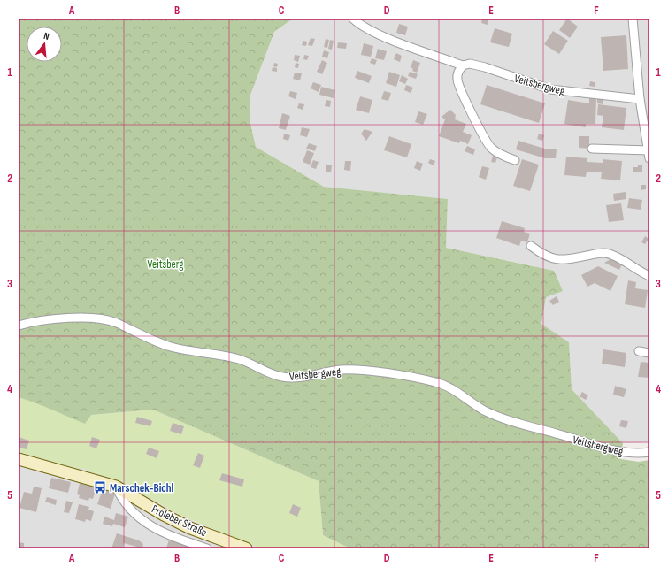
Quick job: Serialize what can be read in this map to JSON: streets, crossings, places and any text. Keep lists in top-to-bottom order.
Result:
{
  "streets": {
    "main road": ["Proleber Straße"],
    "street": ["Veitsbergweg"]
  },
  "parks": ["Veitsberg"],
  "places": {
    "bus stop": ["Marschek-Bichl"]
  },
  "north": "top",
  "grid": {
    "columns": [
      "A",
      "B",
      "C",
      "D",
      "E",
      "F"
    ],
    "rows": [
      "1",
      "2",
      "3",
      "4",
      "5"
    ]
  }
}
